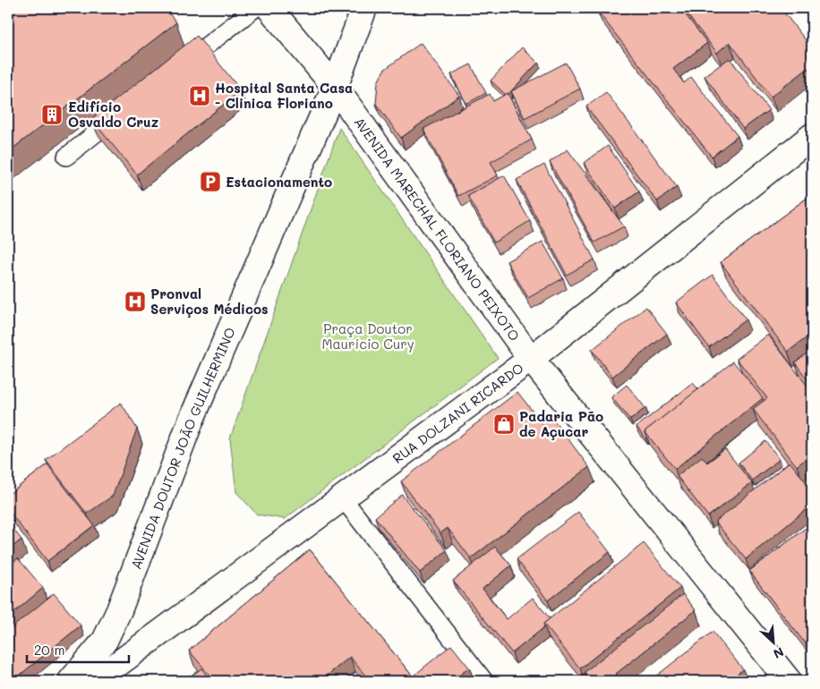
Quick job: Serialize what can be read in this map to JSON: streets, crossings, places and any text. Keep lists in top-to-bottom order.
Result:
{
  "streets": {
    "street": ["AVENIDA MARECHAL FLORIANO PEIXOTO", "RUA DOLZANI RICARDO", "AVENIDA DOUTOR JOÃO GUILHERMINO"]
  },
  "crossings": [
    ["AVENIDA MARECHAL FLORIANO PEIXOTO", "RUA DOLZANI RICARDO"],
    ["AVENIDA MARECHAL FLORIANO PEIXOTO", "AVENIDA DOUTOR JOÃO GUILHERMINO"]
  ],
  "parks": ["Praça Doutor Maurício Cury"],
  "places": {
    "hospital": ["Hospital Santa Casa - Clinica Floriano", "Pronval Serviços Médicos"],
    "building": ["Edifício Osvaldo Cruz"],
    "parking": ["Estacionamento"],
    "shop": ["Padaria Pão de Açucar"]
  },
  "scale_bar": "20 m",
  "north": "bottom right"
}
